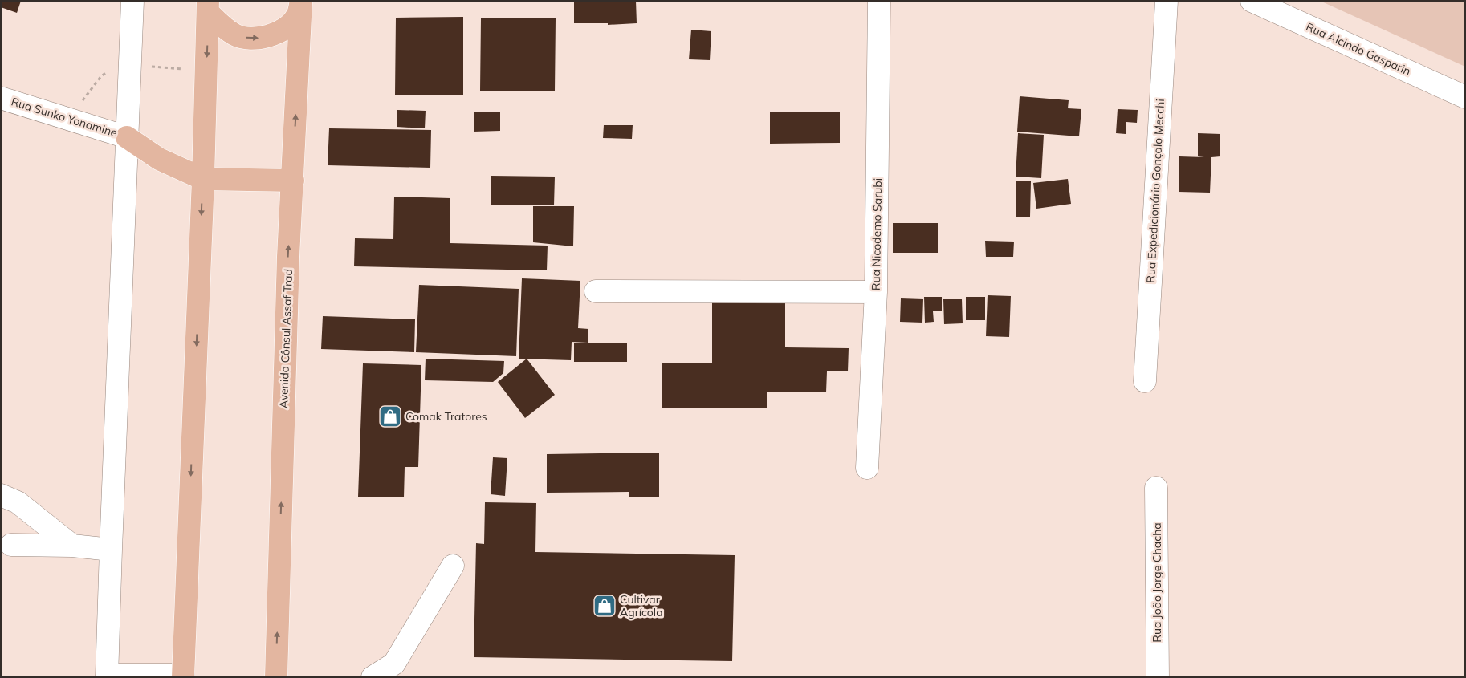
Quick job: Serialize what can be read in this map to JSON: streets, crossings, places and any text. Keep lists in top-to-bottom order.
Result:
{
  "streets": {
    "main road": ["Avenida Cônsul Assaf Trad"],
    "street": [
      "Rua Alcindo Gasparin",
      "Rua Sunko Yonamine",
      "Rua Expedicionário Gonçalo Mecchi",
      "Rua Nicodemo Sarubi",
      "Rua João Jorge Chacha"
    ]
  },
  "places": {
    "shop": ["Comak Tratores", "Cultivar Agrícola"]
  }
}
